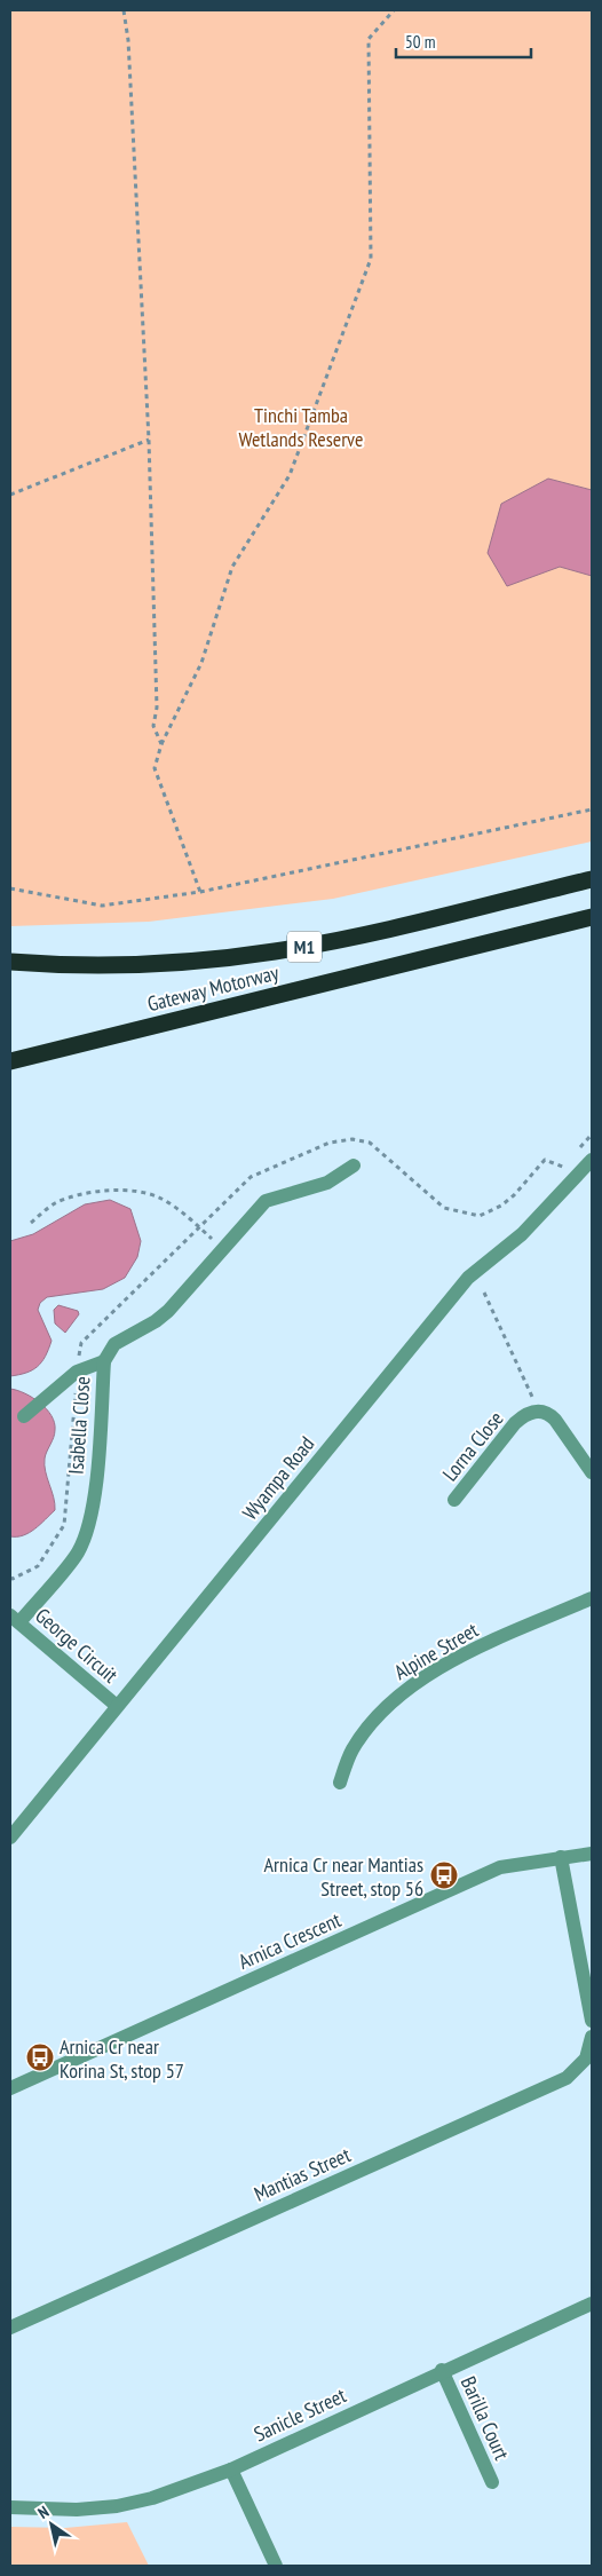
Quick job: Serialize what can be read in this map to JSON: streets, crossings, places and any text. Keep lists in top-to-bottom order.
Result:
{
  "streets": {
    "highway": ["M1", "Gateway Motorway"],
    "street": [
      "Isabella Close",
      "Lorna Close",
      "Wyampa Road",
      "George Circuit",
      "Alpine Street",
      "Arnica Crescent",
      "Mantias Street",
      "Sanicle Street",
      "Barilla Court"
    ]
  },
  "crossings": [
    ["Isabella Close", "George Circuit"],
    ["Wyampa Road", "George Circuit"],
    ["Sanicle Street", "Barilla Court"]
  ],
  "parks": ["Tinchi Tamba Wetlands Reserve"],
  "places": {
    "bus stop": ["Arnica Cr near Mantias Street, stop 56", "Arnica Cr near Korina St, stop 57"]
  },
  "scale_bar": "50 m",
  "north": "top left"
}
